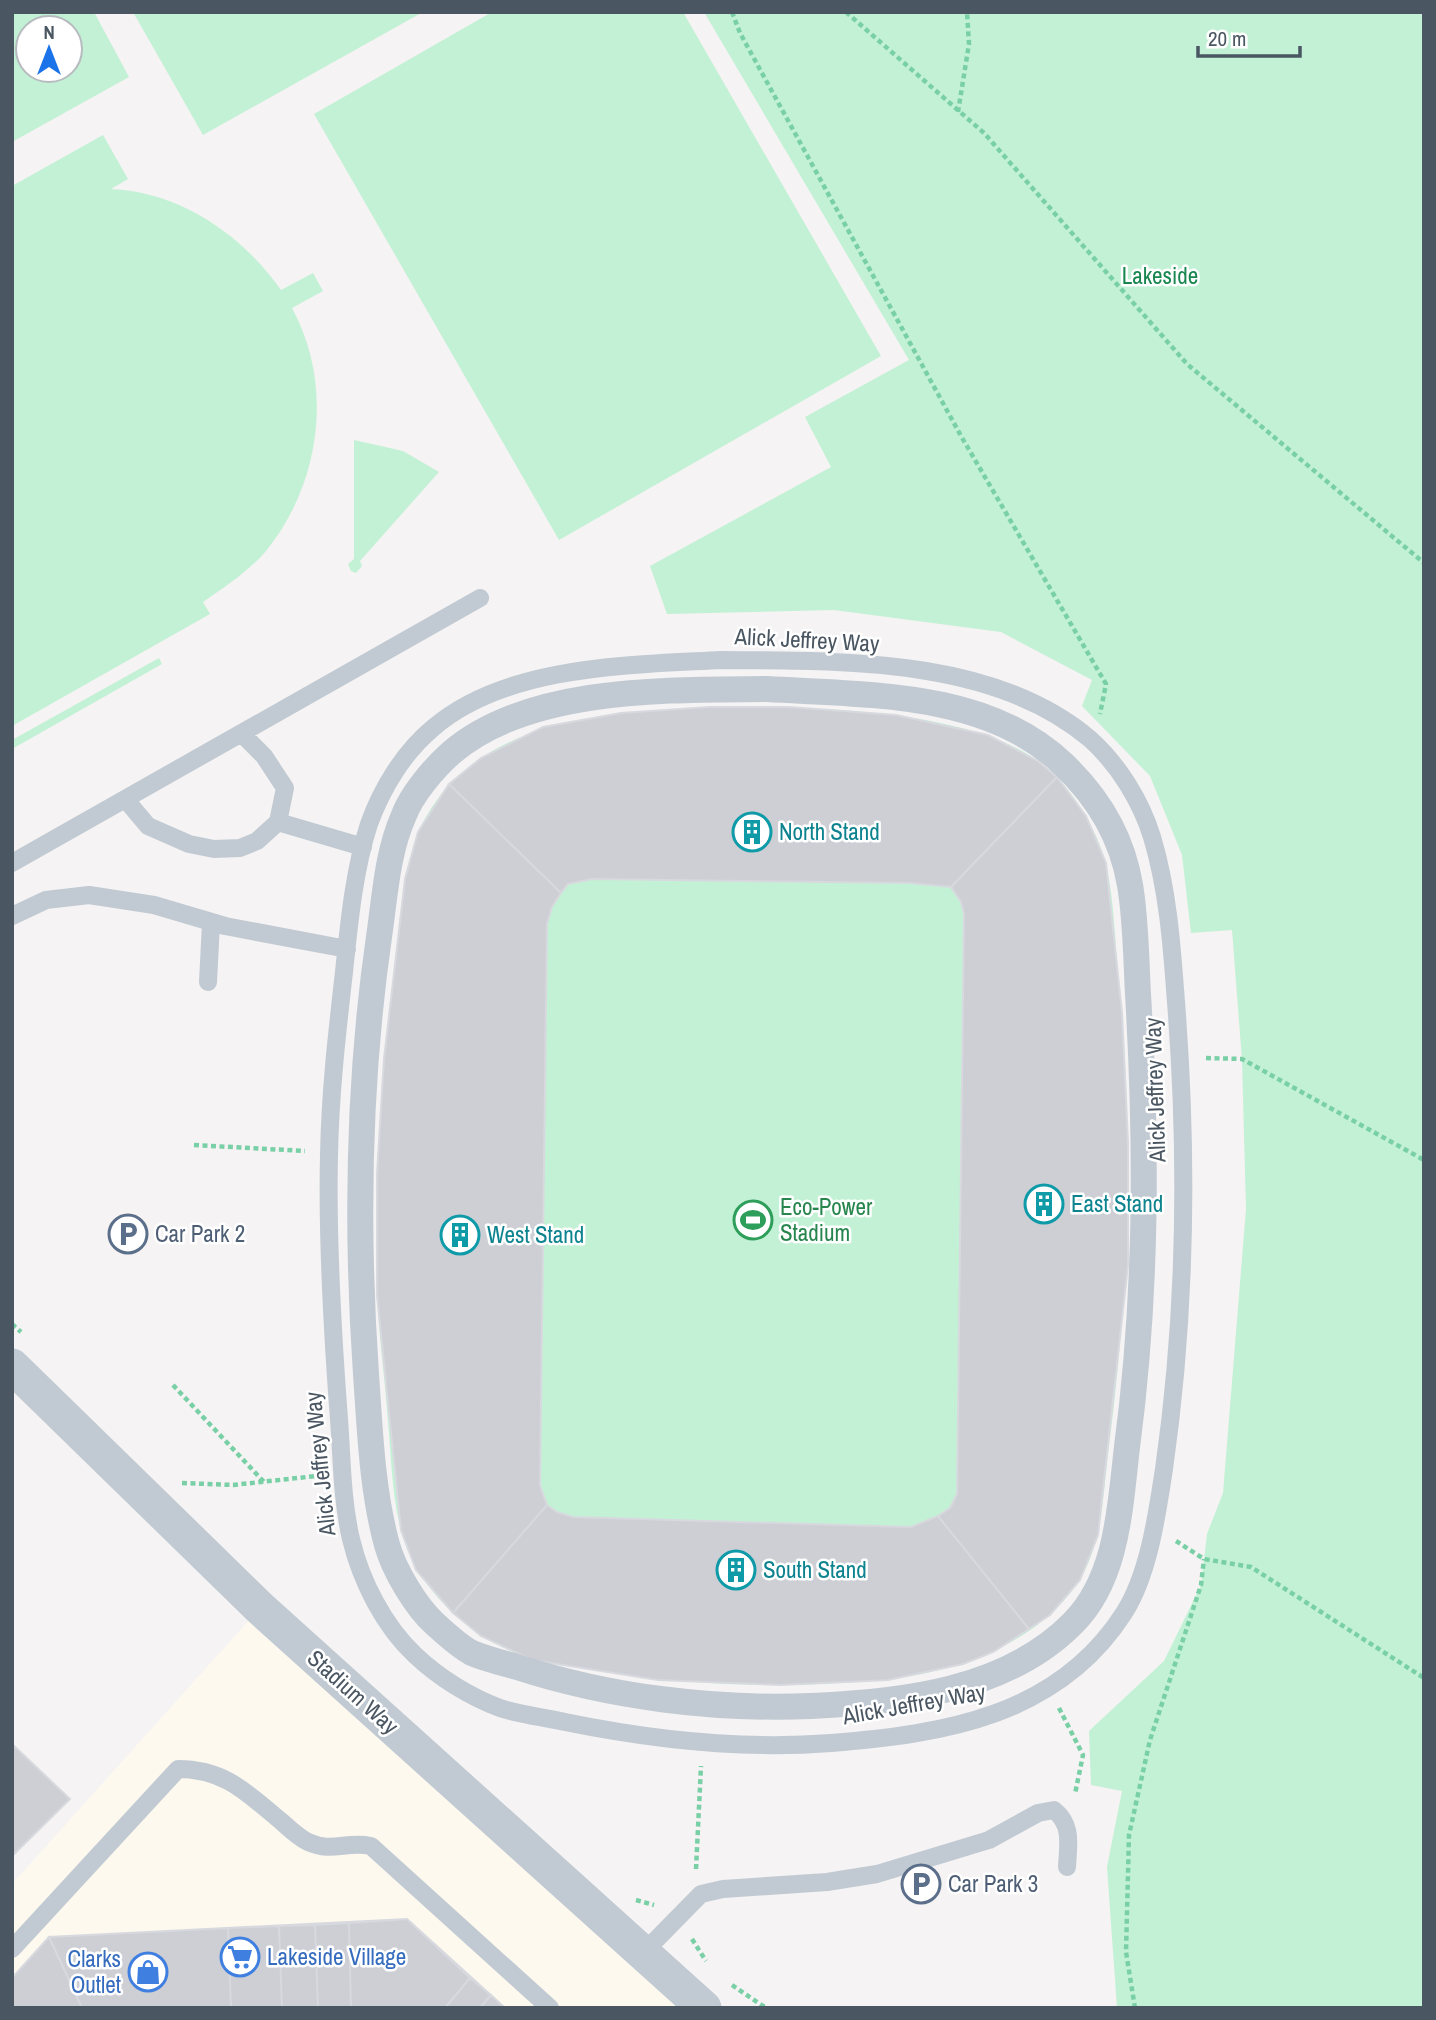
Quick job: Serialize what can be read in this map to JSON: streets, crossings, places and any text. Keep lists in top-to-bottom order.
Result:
{
  "streets": {
    "street": ["Stadium Way"],
    "lane": ["Alick Jeffrey Way"]
  },
  "parks": ["Lakeside"],
  "places": {
    "building": [
      "North Stand",
      "East Stand",
      "West Stand",
      "South Stand"
    ],
    "sports": ["Eco-Power Stadium"],
    "parking": ["Car Park 2", "Car Park 3"],
    "supermarket": ["Lakeside Village"],
    "shop": ["Clarks Outlet"]
  },
  "scale_bar": "20 m",
  "north": "top"
}
